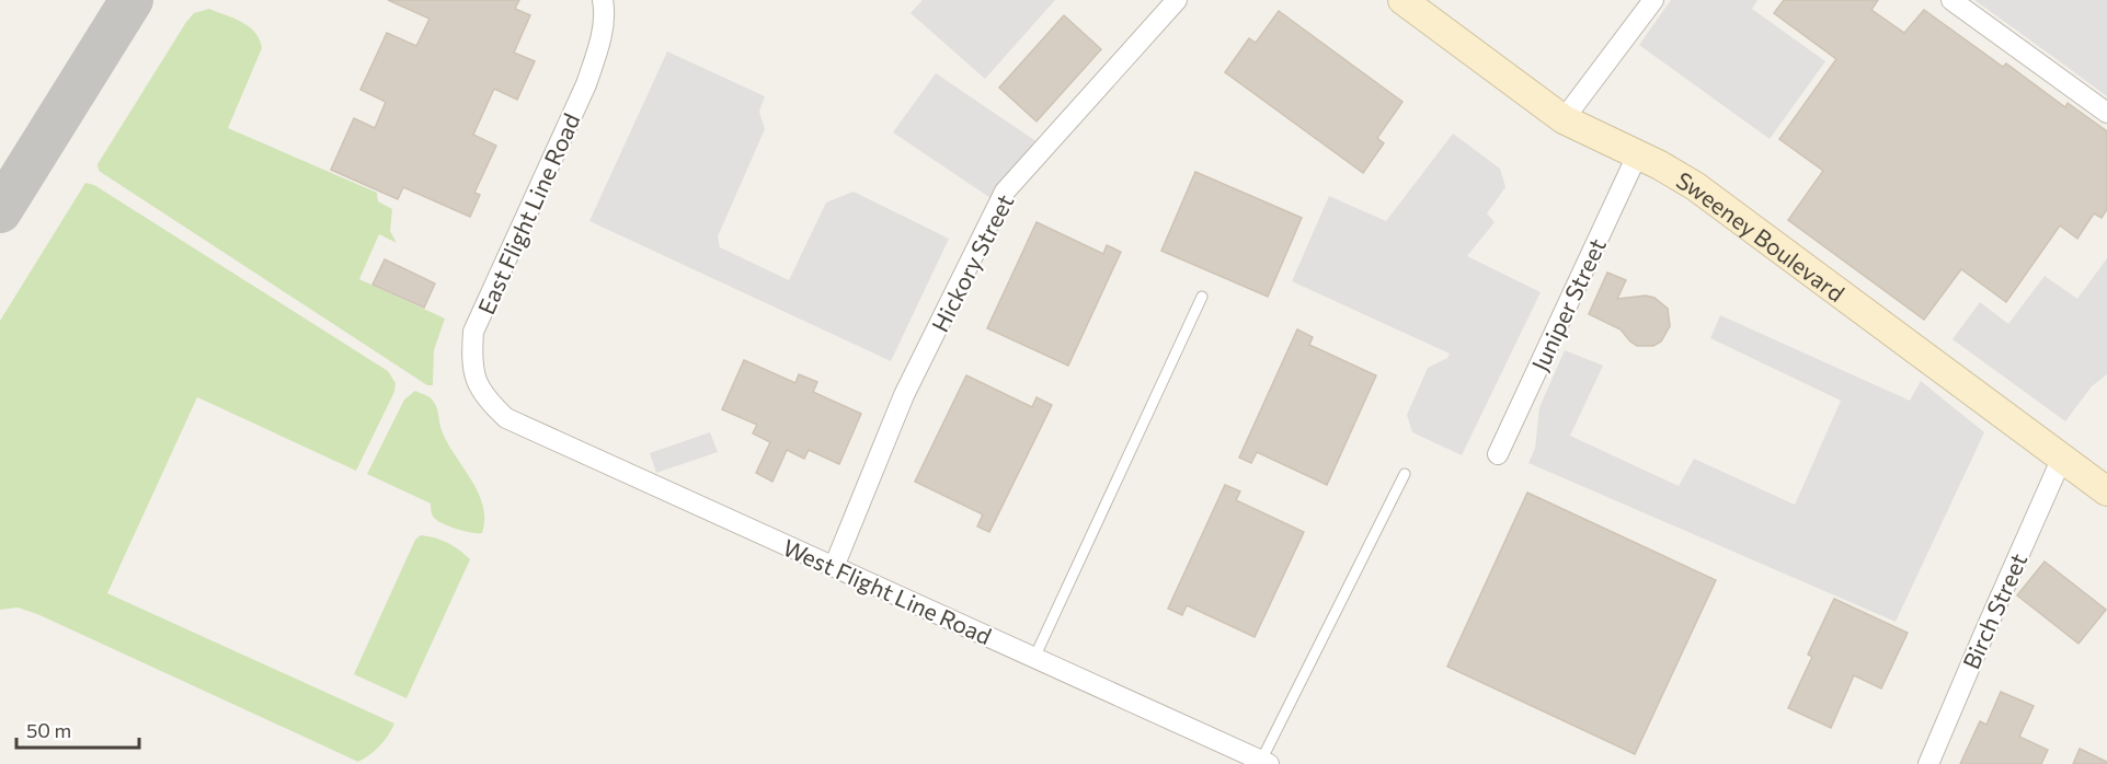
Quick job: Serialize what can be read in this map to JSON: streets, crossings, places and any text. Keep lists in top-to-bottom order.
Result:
{
  "streets": {
    "main road": ["Sweeney Boulevard"],
    "street": [
      "East Flight Line Road",
      "Hickory Street",
      "Juniper Street",
      "West Flight Line Road",
      "Birch Street"
    ]
  },
  "crossings": [
    ["East Flight Line Road", "West Flight Line Road"],
    ["Sweeney Boulevard", "Juniper Street"],
    ["Sweeney Boulevard", "Birch Street"],
    ["Hickory Street", "West Flight Line Road"]
  ],
  "scale_bar": "50 m"
}
